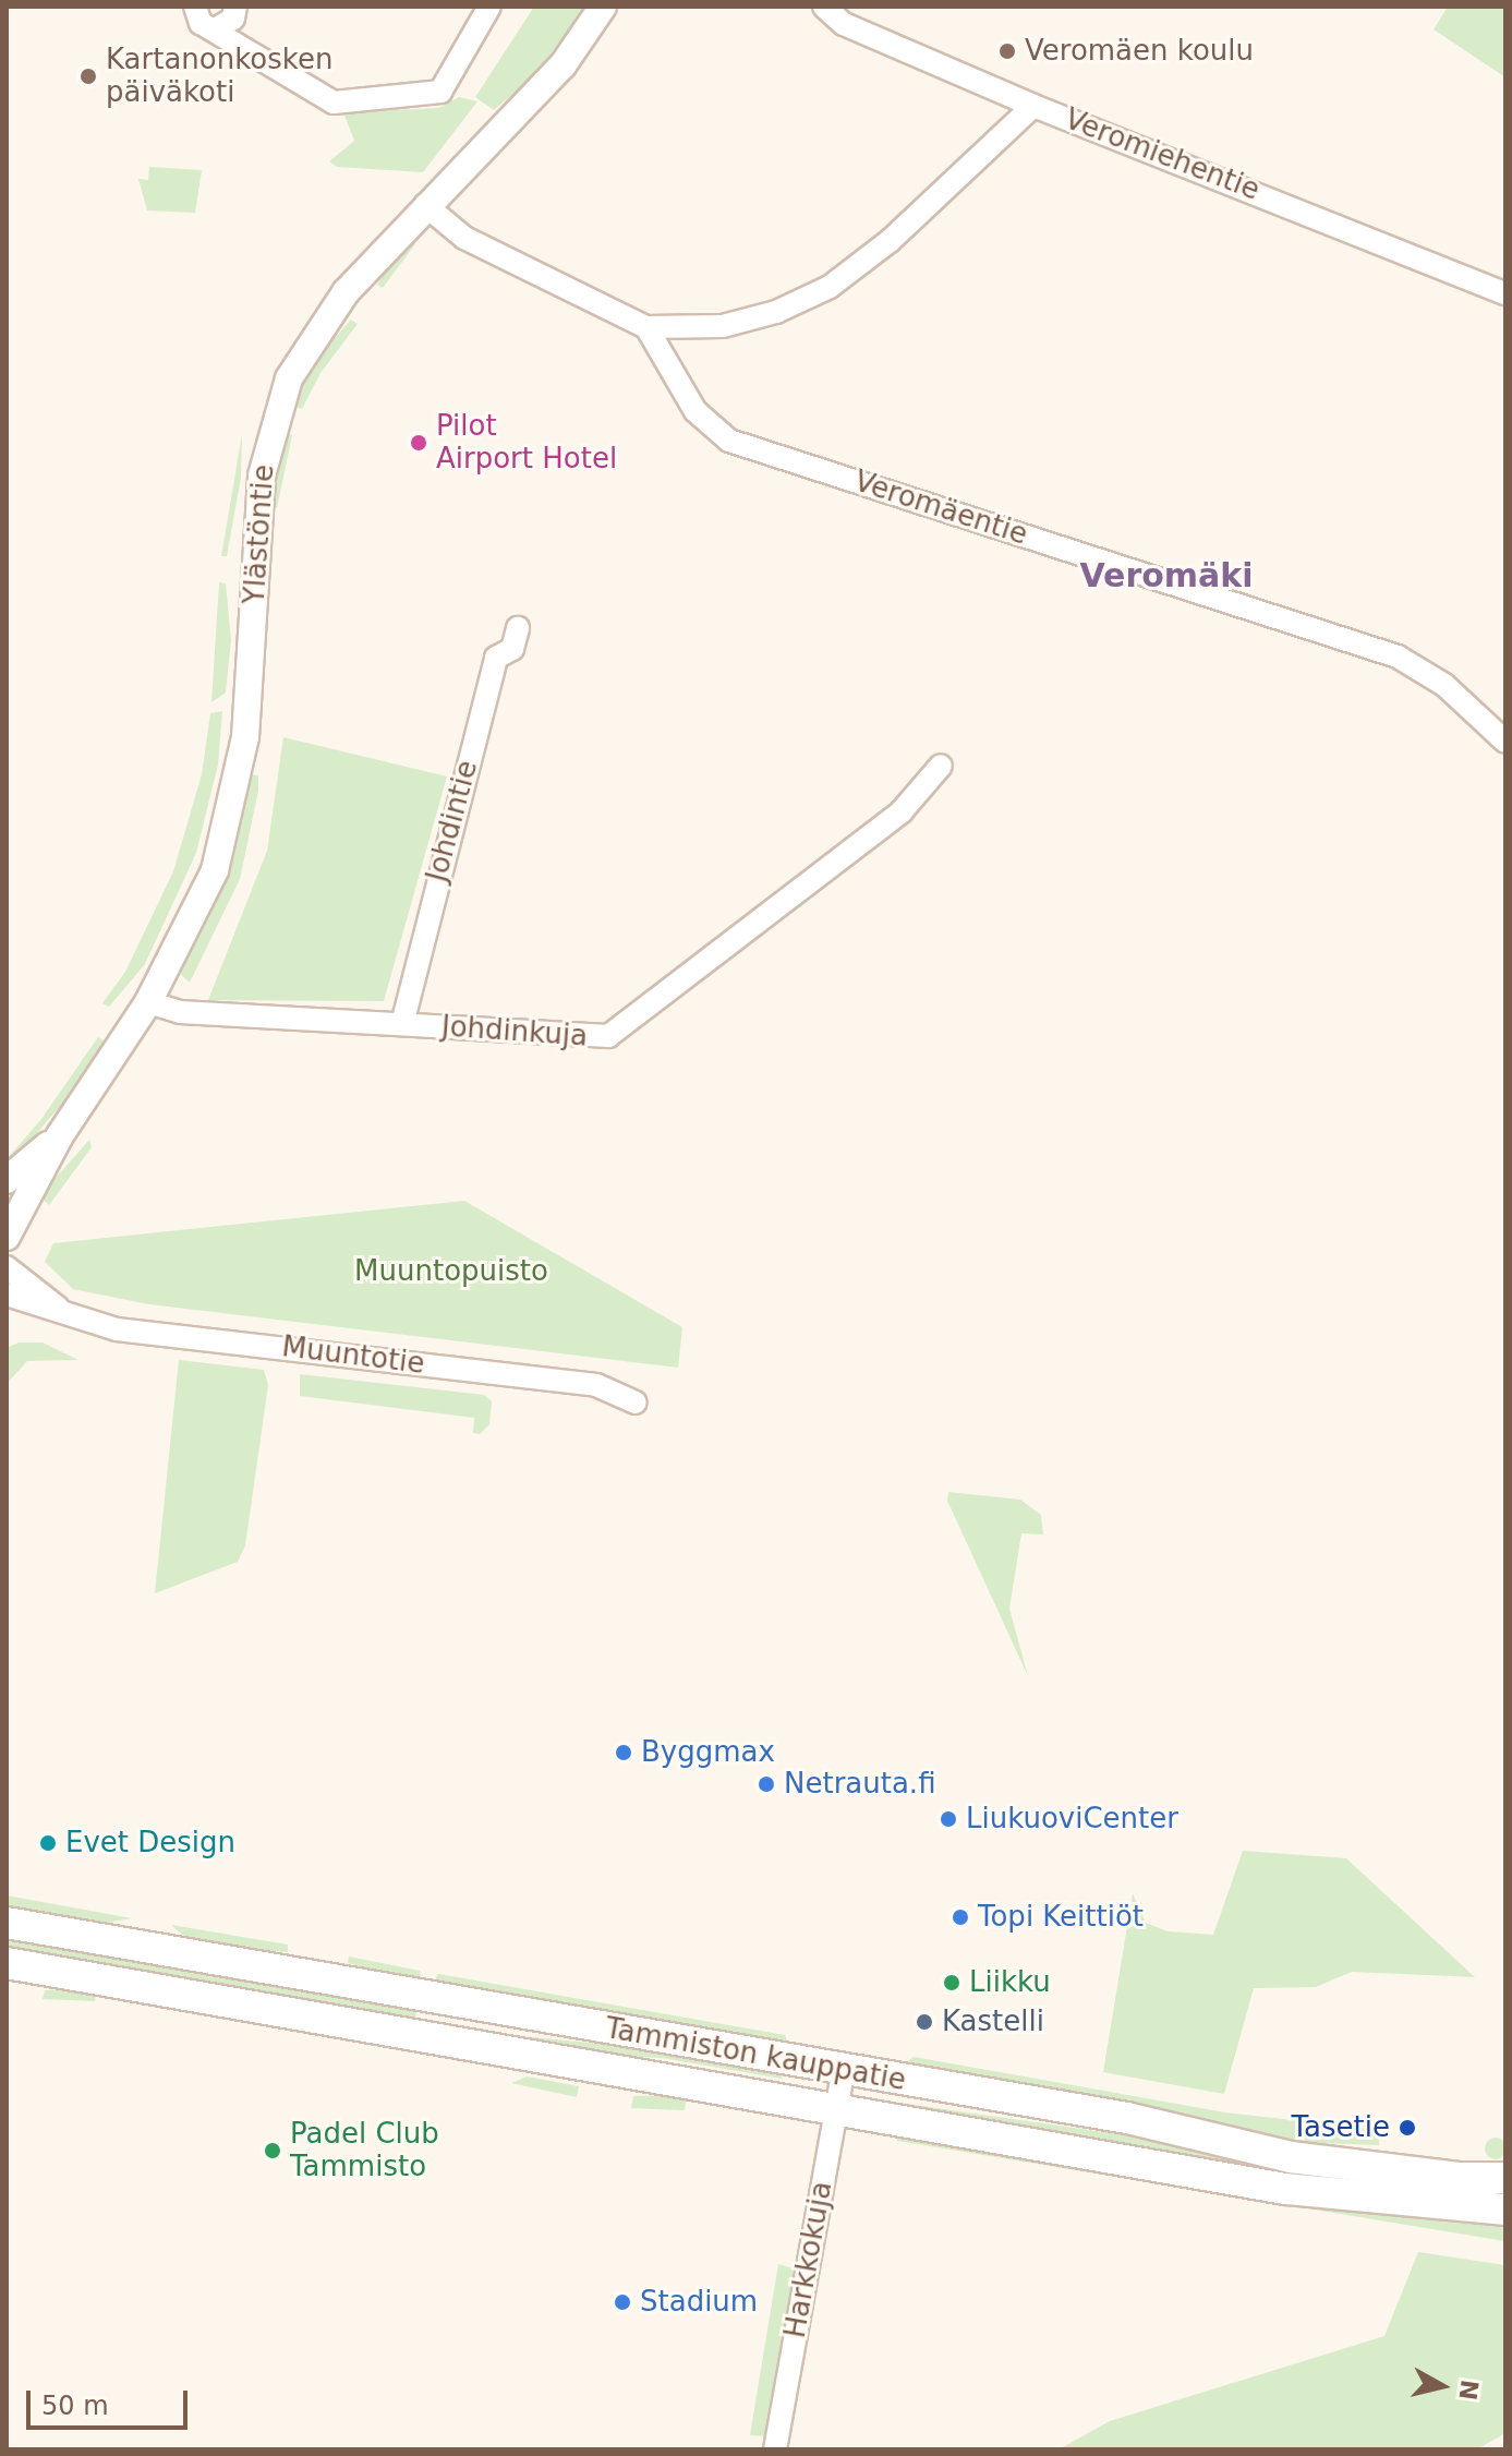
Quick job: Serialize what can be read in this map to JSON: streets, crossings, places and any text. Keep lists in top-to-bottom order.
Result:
{
  "streets": {
    "main road": ["Tammiston kauppatie"],
    "street": [
      "Veromiehentie",
      "Veromäentie",
      "Ylästöntie",
      "Johdintie",
      "Johdinkuja",
      "Muuntotie",
      "Harkkokuja"
    ]
  },
  "crossings": [
    ["Ylästöntie", "Johdinkuja"],
    ["Johdintie", "Johdinkuja"],
    ["Tammiston kauppatie", "Harkkokuja"]
  ],
  "districts": ["Veromäki"],
  "parks": ["Muuntopuisto"],
  "places": [
    "Veromäen koulu",
    "Kartanonkosken päiväkoti",
    "Pilot Airport Hotel",
    "Byggmax",
    "Netrauta.fi",
    "LiukuoviCenter",
    "Evet Design",
    "Topi Keittiöt",
    "Liikku",
    "Kastelli",
    "Tasetie",
    "Padel Club Tammisto",
    "Stadium"
  ],
  "scale_bar": "50 m",
  "north": "right"
}
